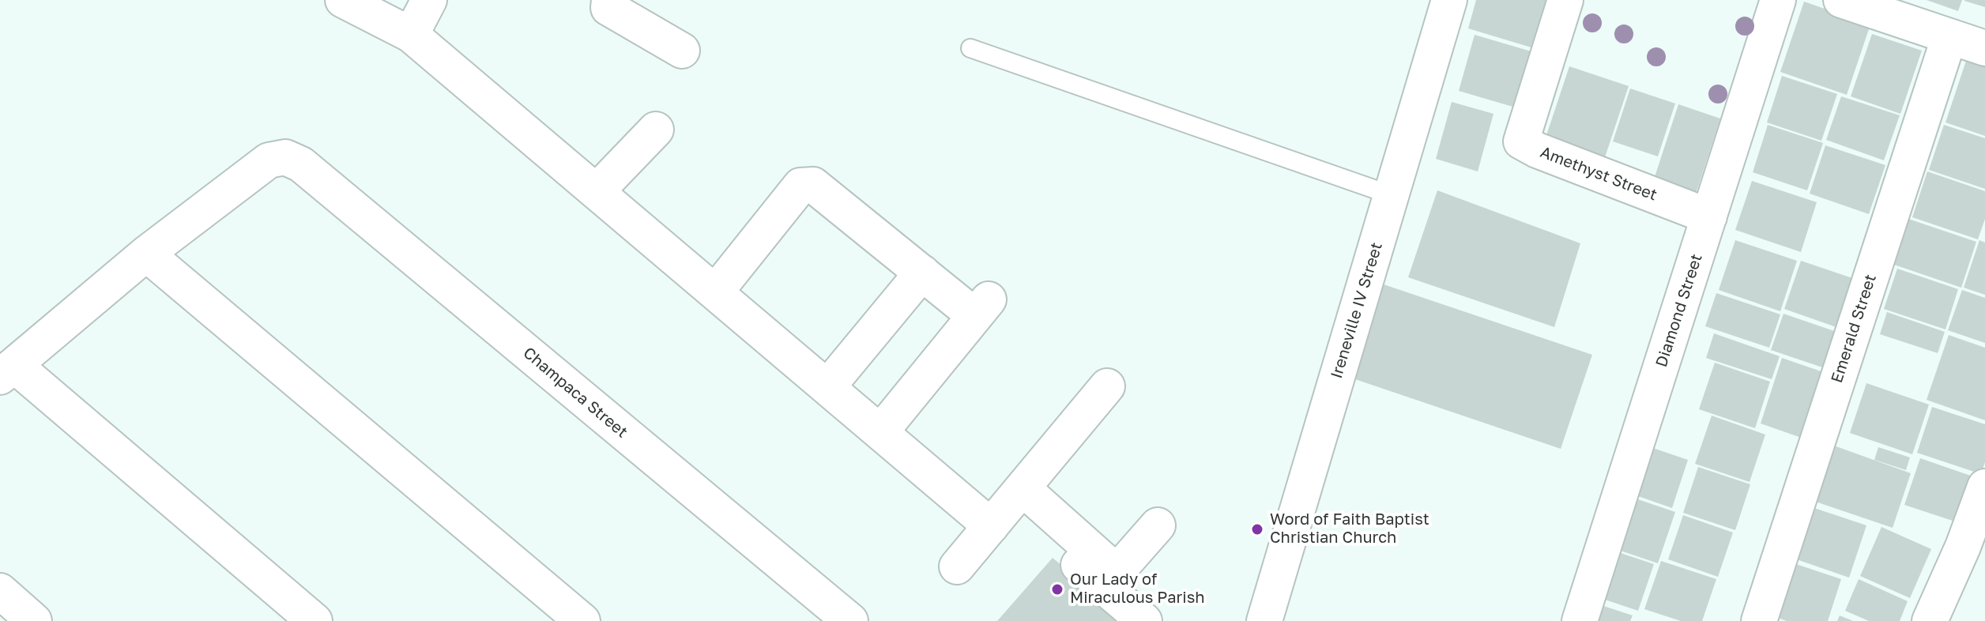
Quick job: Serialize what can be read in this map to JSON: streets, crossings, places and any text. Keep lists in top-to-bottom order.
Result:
{
  "streets": {
    "street": [
      "Amethyst Street",
      "Ireneville IV Street",
      "Diamond Street",
      "Emerald Street",
      "Champaca Street"
    ]
  },
  "crossings": [
    ["Amethyst Street", "Diamond Street"]
  ],
  "places": ["Word of Faith Baptist Christian Church", "Our Lady of Miraculous Parish"]
}
